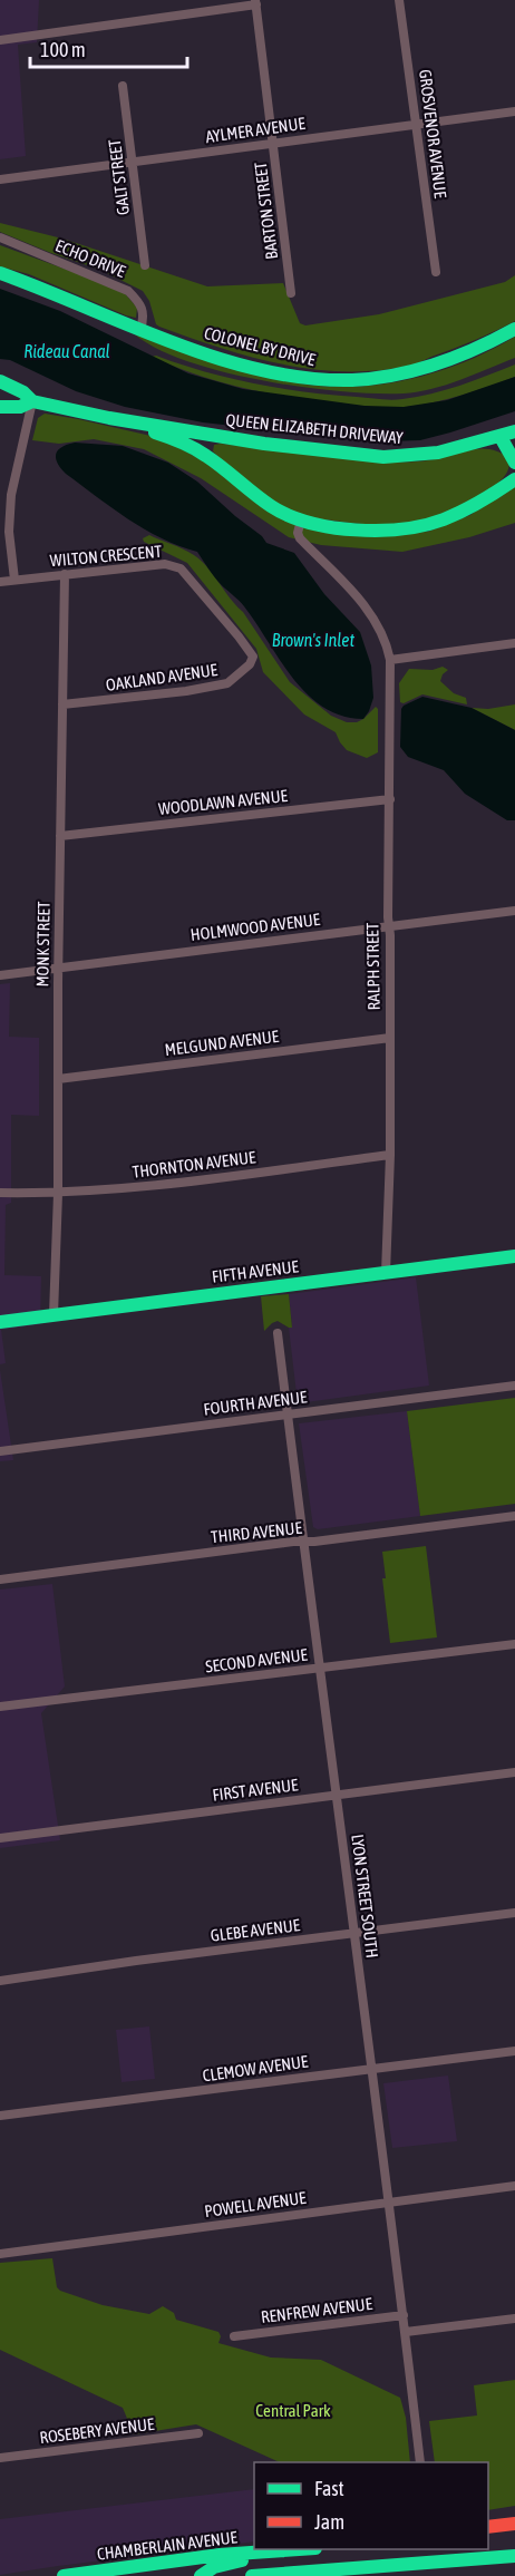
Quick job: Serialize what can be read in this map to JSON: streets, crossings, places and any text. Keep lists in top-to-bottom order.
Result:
{
  "streets": {
    "main road": [
      "COLONEL BY DRIVE",
      "QUEEN ELIZABETH DRIVEWAY",
      "FIFTH AVENUE",
      "CHAMBERLAIN AVENUE"
    ],
    "street": [
      "AYLMER AVENUE",
      "GROSVENOR AVENUE",
      "GALT STREET",
      "BARTON STREET",
      "ECHO DRIVE",
      "WILTON CRESCENT",
      "OAKLAND AVENUE",
      "WOODLAWN AVENUE",
      "HOLMWOOD AVENUE",
      "MONK STREET",
      "RALPH STREET",
      "MELGUND AVENUE",
      "THORNTON AVENUE",
      "FOURTH AVENUE",
      "THIRD AVENUE",
      "SECOND AVENUE",
      "FIRST AVENUE",
      "LYON STREET SOUTH",
      "GLEBE AVENUE",
      "CLEMOW AVENUE",
      "POWELL AVENUE",
      "RENFREW AVENUE",
      "ROSEBERY AVENUE"
    ]
  },
  "crossings": [
    ["AYLMER AVENUE", "GROSVENOR AVENUE"],
    ["AYLMER AVENUE", "GALT STREET"],
    ["AYLMER AVENUE", "BARTON STREET"],
    ["ECHO DRIVE", "COLONEL BY DRIVE"],
    ["QUEEN ELIZABETH DRIVEWAY", "RALPH STREET"],
    ["WILTON CRESCENT", "OAKLAND AVENUE"],
    ["WILTON CRESCENT", "MONK STREET"],
    ["OAKLAND AVENUE", "MONK STREET"],
    ["WOODLAWN AVENUE", "MONK STREET"],
    ["WOODLAWN AVENUE", "RALPH STREET"],
    ["HOLMWOOD AVENUE", "MONK STREET"],
    ["HOLMWOOD AVENUE", "RALPH STREET"],
    ["MONK STREET", "MELGUND AVENUE"],
    ["MONK STREET", "THORNTON AVENUE"],
    ["MONK STREET", "FIFTH AVENUE"],
    ["RALPH STREET", "MELGUND AVENUE"],
    ["RALPH STREET", "THORNTON AVENUE"],
    ["RALPH STREET", "FIFTH AVENUE"],
    ["FOURTH AVENUE", "LYON STREET SOUTH"],
    ["THIRD AVENUE", "LYON STREET SOUTH"],
    ["SECOND AVENUE", "LYON STREET SOUTH"],
    ["FIRST AVENUE", "LYON STREET SOUTH"],
    ["LYON STREET SOUTH", "GLEBE AVENUE"],
    ["LYON STREET SOUTH", "CLEMOW AVENUE"],
    ["LYON STREET SOUTH", "POWELL AVENUE"],
    ["LYON STREET SOUTH", "RENFREW AVENUE"]
  ],
  "water": ["Rideau Canal", "Brown's Inlet"],
  "parks": ["Central Park"],
  "legend": ["Fast", "Jam"],
  "scale_bar": "100 m"
}
